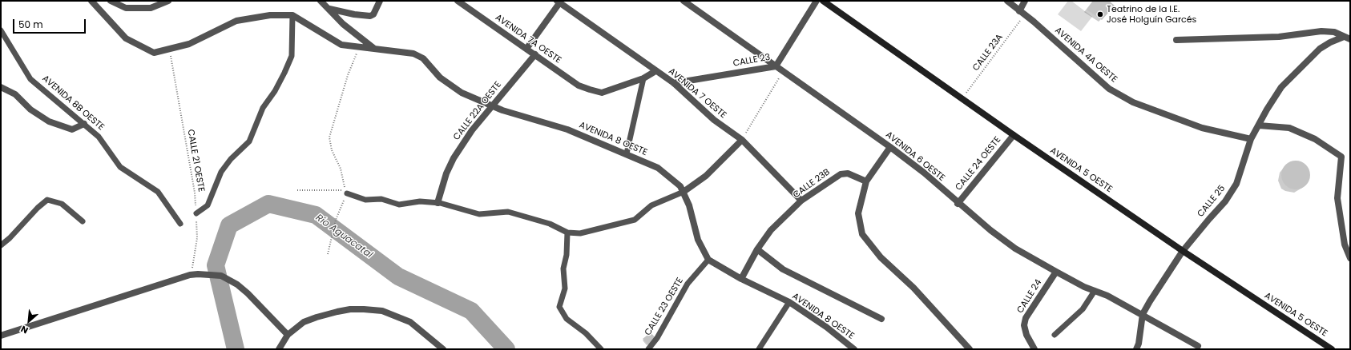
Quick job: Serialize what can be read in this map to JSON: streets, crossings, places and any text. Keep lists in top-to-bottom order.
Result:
{
  "streets": {
    "street": [
      "AVENIDA 7A OESTE",
      "AVENIDA 4A OESTE",
      "CALLE 23",
      "AVENIDA 7 OESTE",
      "CALLE 22A OESTE",
      "AVENIDA 8 OESTE",
      "AVENIDA 6 OESTE",
      "CALLE 24 OESTE",
      "AVENIDA 5 OESTE",
      "CALLE 23B",
      "CALLE 25",
      "CALLE 24"
    ],
    "lane": ["AVENIDA 8B OESTE", "CALLE 23 OESTE"],
    "path": ["CALLE 23A", "CALLE 21 OESTE"]
  },
  "crossings": [
    ["AVENIDA 7A OESTE", "AVENIDA 7 OESTE"],
    ["AVENIDA 7A OESTE", "CALLE 22A OESTE"],
    ["CALLE 23A", "AVENIDA 4A OESTE"],
    ["CALLE 23A", "AVENIDA 5 OESTE"],
    ["AVENIDA 4A OESTE", "CALLE 25"],
    ["CALLE 23", "AVENIDA 7 OESTE"],
    ["CALLE 23", "AVENIDA 6 OESTE"],
    ["AVENIDA 7 OESTE", "CALLE 23B"],
    ["CALLE 22A OESTE", "AVENIDA 8 OESTE"],
    ["AVENIDA 8 OESTE", "CALLE 23B"],
    ["AVENIDA 8 OESTE", "CALLE 23 OESTE"],
    ["AVENIDA 6 OESTE", "CALLE 24 OESTE"],
    ["AVENIDA 6 OESTE", "CALLE 25"],
    ["AVENIDA 6 OESTE", "CALLE 24"],
    ["CALLE 24 OESTE", "AVENIDA 5 OESTE"],
    ["AVENIDA 5 OESTE", "CALLE 25"]
  ],
  "water": ["Río Aguacatal"],
  "places": ["Teatrino de la I.E. José Holguín Garcés"],
  "scale_bar": "50 m",
  "north": "bottom left"
}
